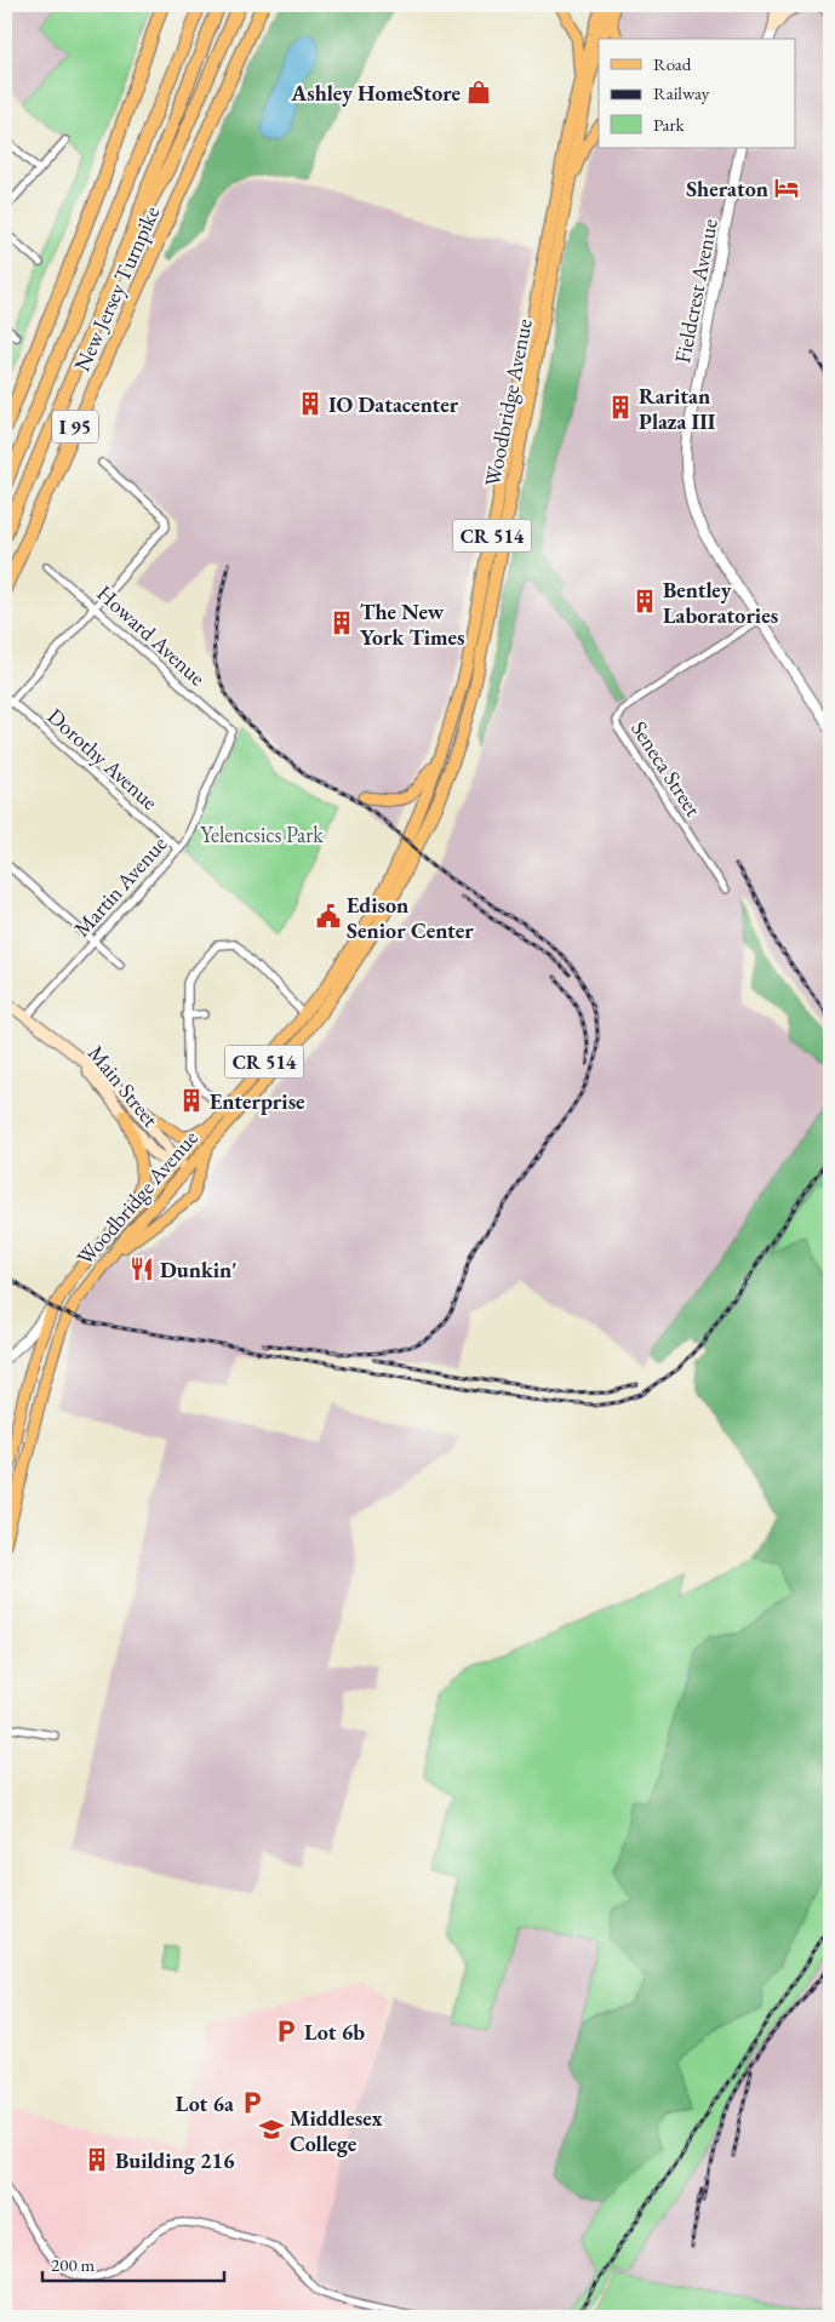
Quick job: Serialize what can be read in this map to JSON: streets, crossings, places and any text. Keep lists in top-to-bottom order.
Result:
{
  "streets": {
    "highway": ["New Jersey Turnpike", "I 95"],
    "main road": ["Woodbridge Avenue", "CR 514", "Main Street"],
    "street": [
      "Fieldcrest Avenue",
      "Howard Avenue",
      "Dorothy Avenue",
      "Seneca Street",
      "Martin Avenue"
    ]
  },
  "crossings": [
    ["Fieldcrest Avenue", "Seneca Street"],
    ["Woodbridge Avenue", "Main Street"],
    ["Howard Avenue", "Martin Avenue"],
    ["Dorothy Avenue", "Martin Avenue"],
    ["Martin Avenue", "Main Street"]
  ],
  "parks": ["Yelencsics Park"],
  "places": {
    "shop": ["Ashley HomeStore"],
    "hotel": ["Sheraton"],
    "building": [
      "IO Datacenter",
      "Raritan Plaza III",
      "Bentley Laboratories",
      "The New York Times",
      "Enterprise",
      "Building 216"
    ],
    "public building": ["Edison Senior Center"],
    "restaurant": ["Dunkin'"],
    "parking": ["Lot 6b", "Lot 6a"],
    "school or university": ["Middlesex College"]
  },
  "legend": ["Road", "Railway", "Park"],
  "scale_bar": "200 m"
}
